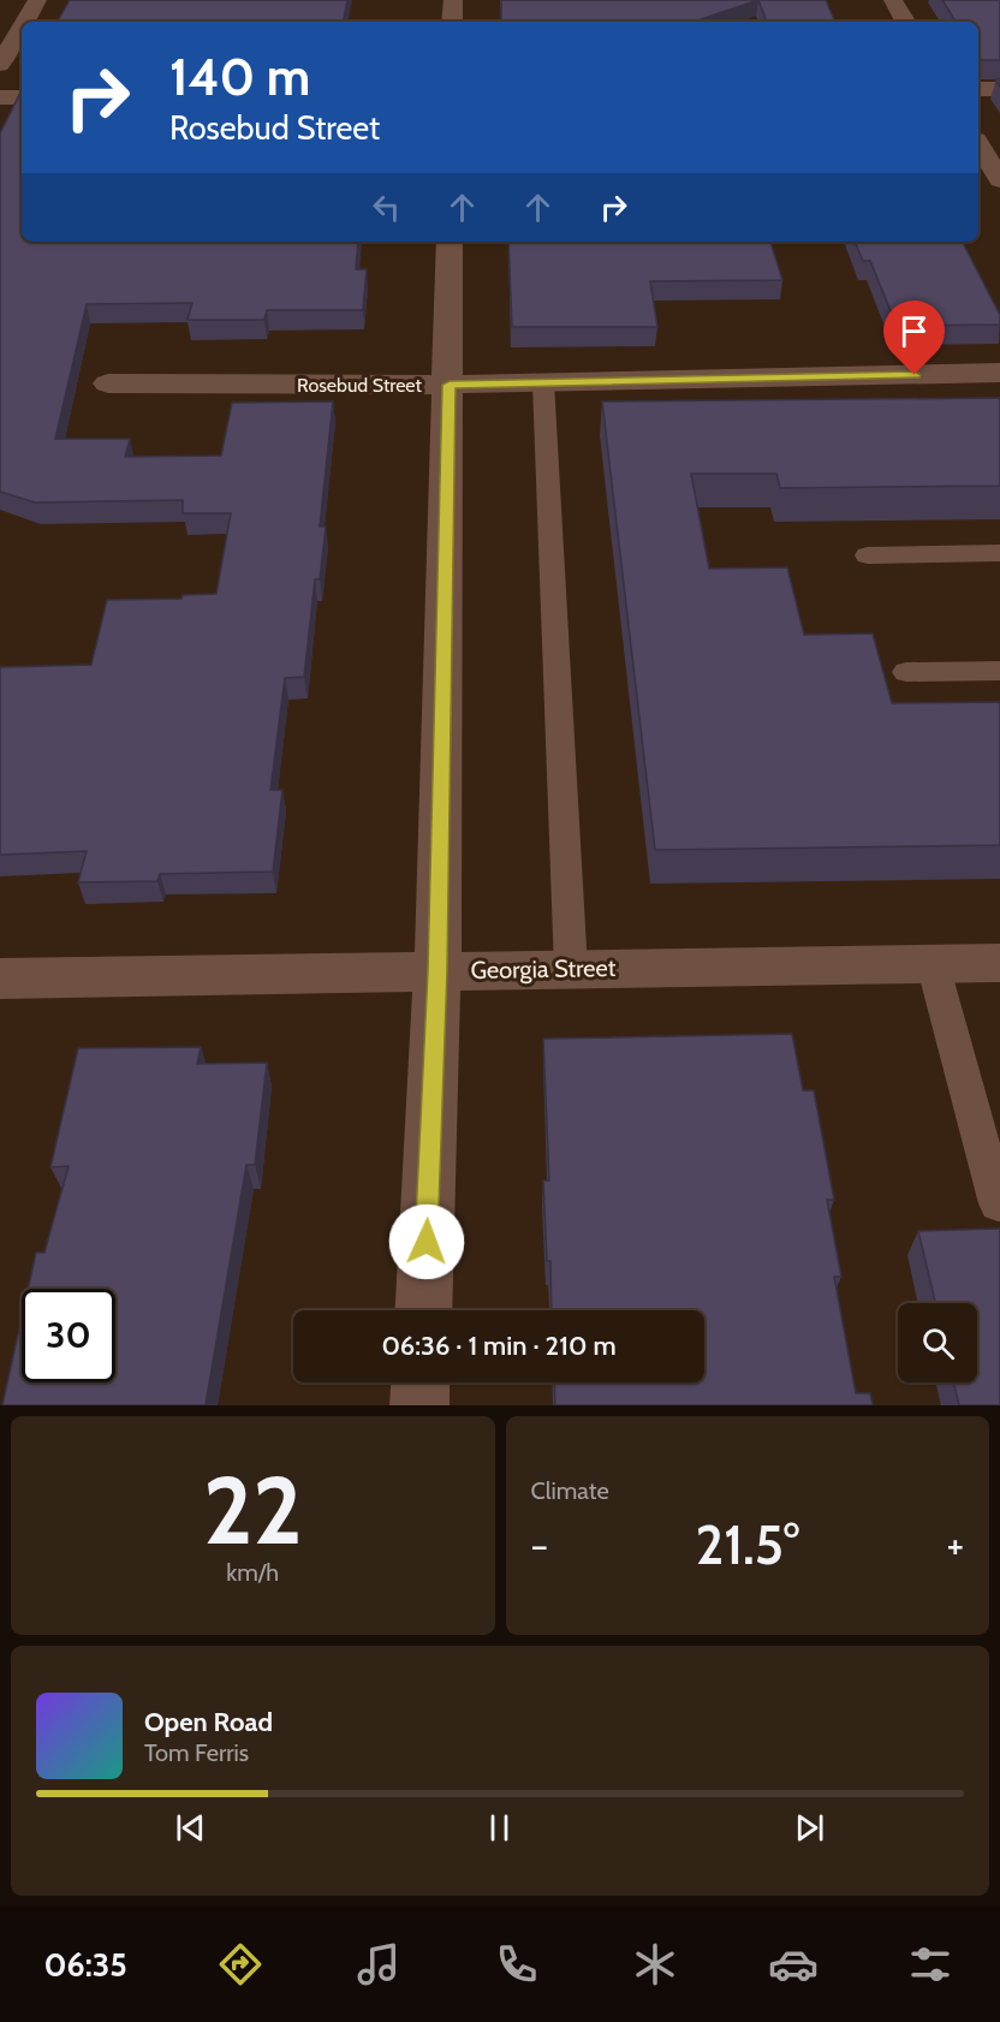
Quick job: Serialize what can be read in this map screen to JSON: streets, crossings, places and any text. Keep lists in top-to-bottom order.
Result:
{
  "streets": {
    "street": ["Rosebud Street", "Georgia Street"]
  },
  "page": {
    "turn": ["140 m", "Rosebud Street"],
    "limit": "30",
    "trip": "06:36 · 1 min · 210 m",
    "tile": [
      ["22", "km/h"],
      "Climate"
    ],
    "heat": ["−", "21.5°", "+"],
    "song": ["Open Road", "Tom Ferris"],
    "tabs": "06:35"
  }
}
